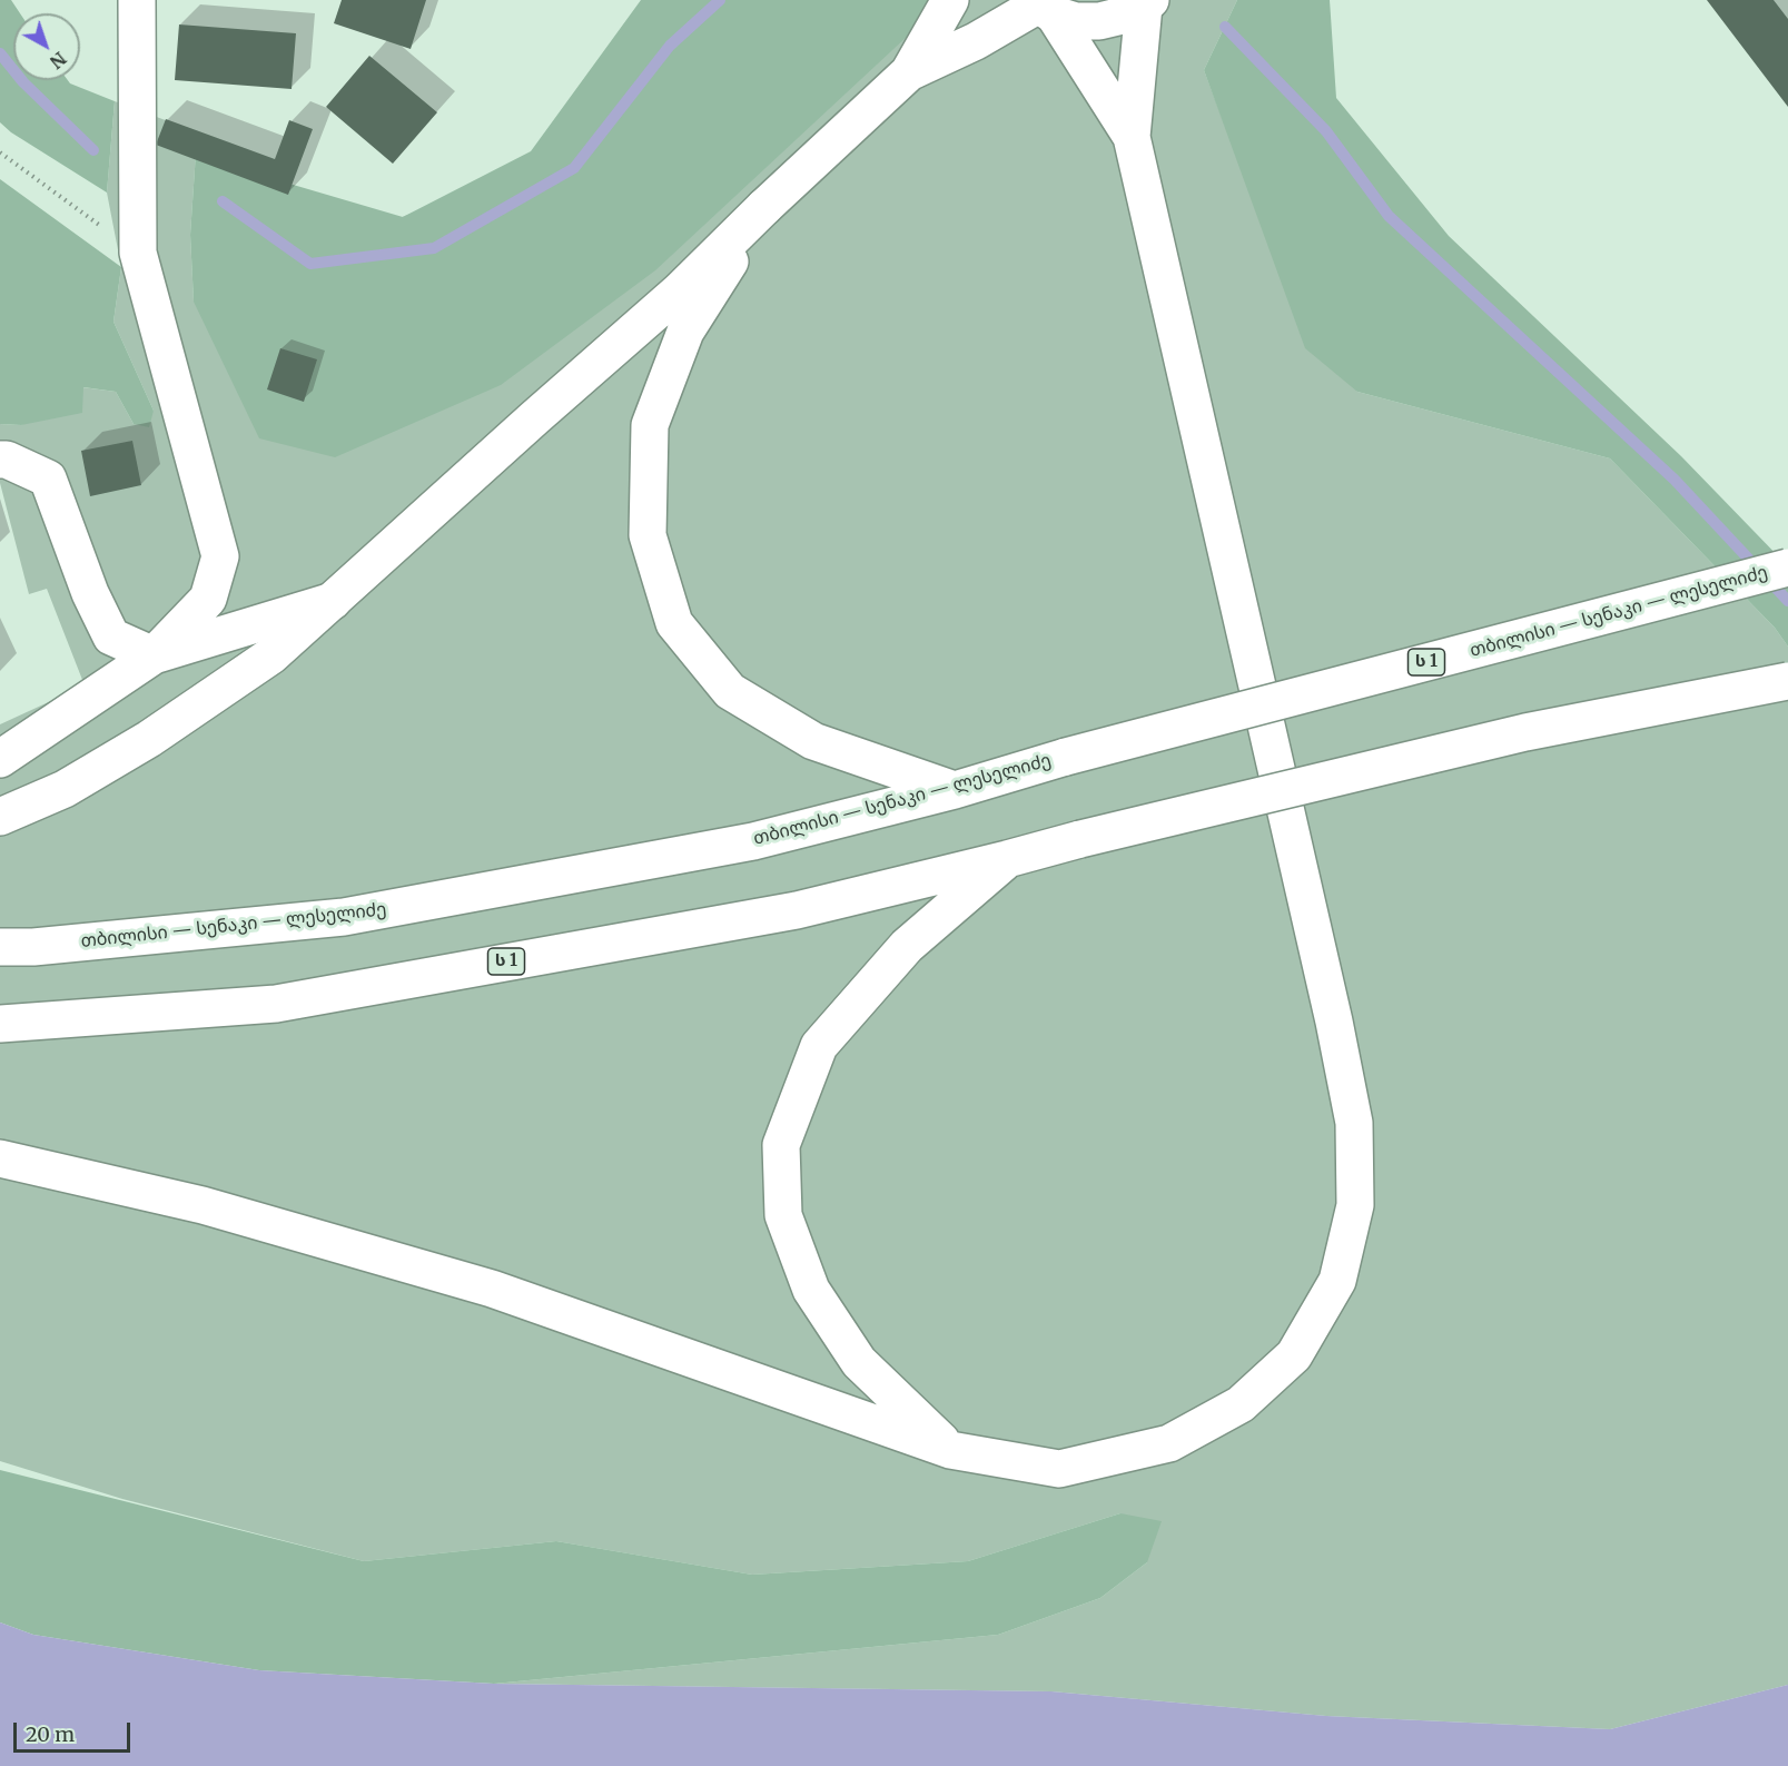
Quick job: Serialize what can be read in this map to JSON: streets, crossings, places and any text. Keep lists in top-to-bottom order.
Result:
{
  "streets": {
    "main road": ["თბილისი — სენაკი — ლესელიძე", "ს 1"]
  },
  "scale_bar": "20 m",
  "north": "bottom right"
}
